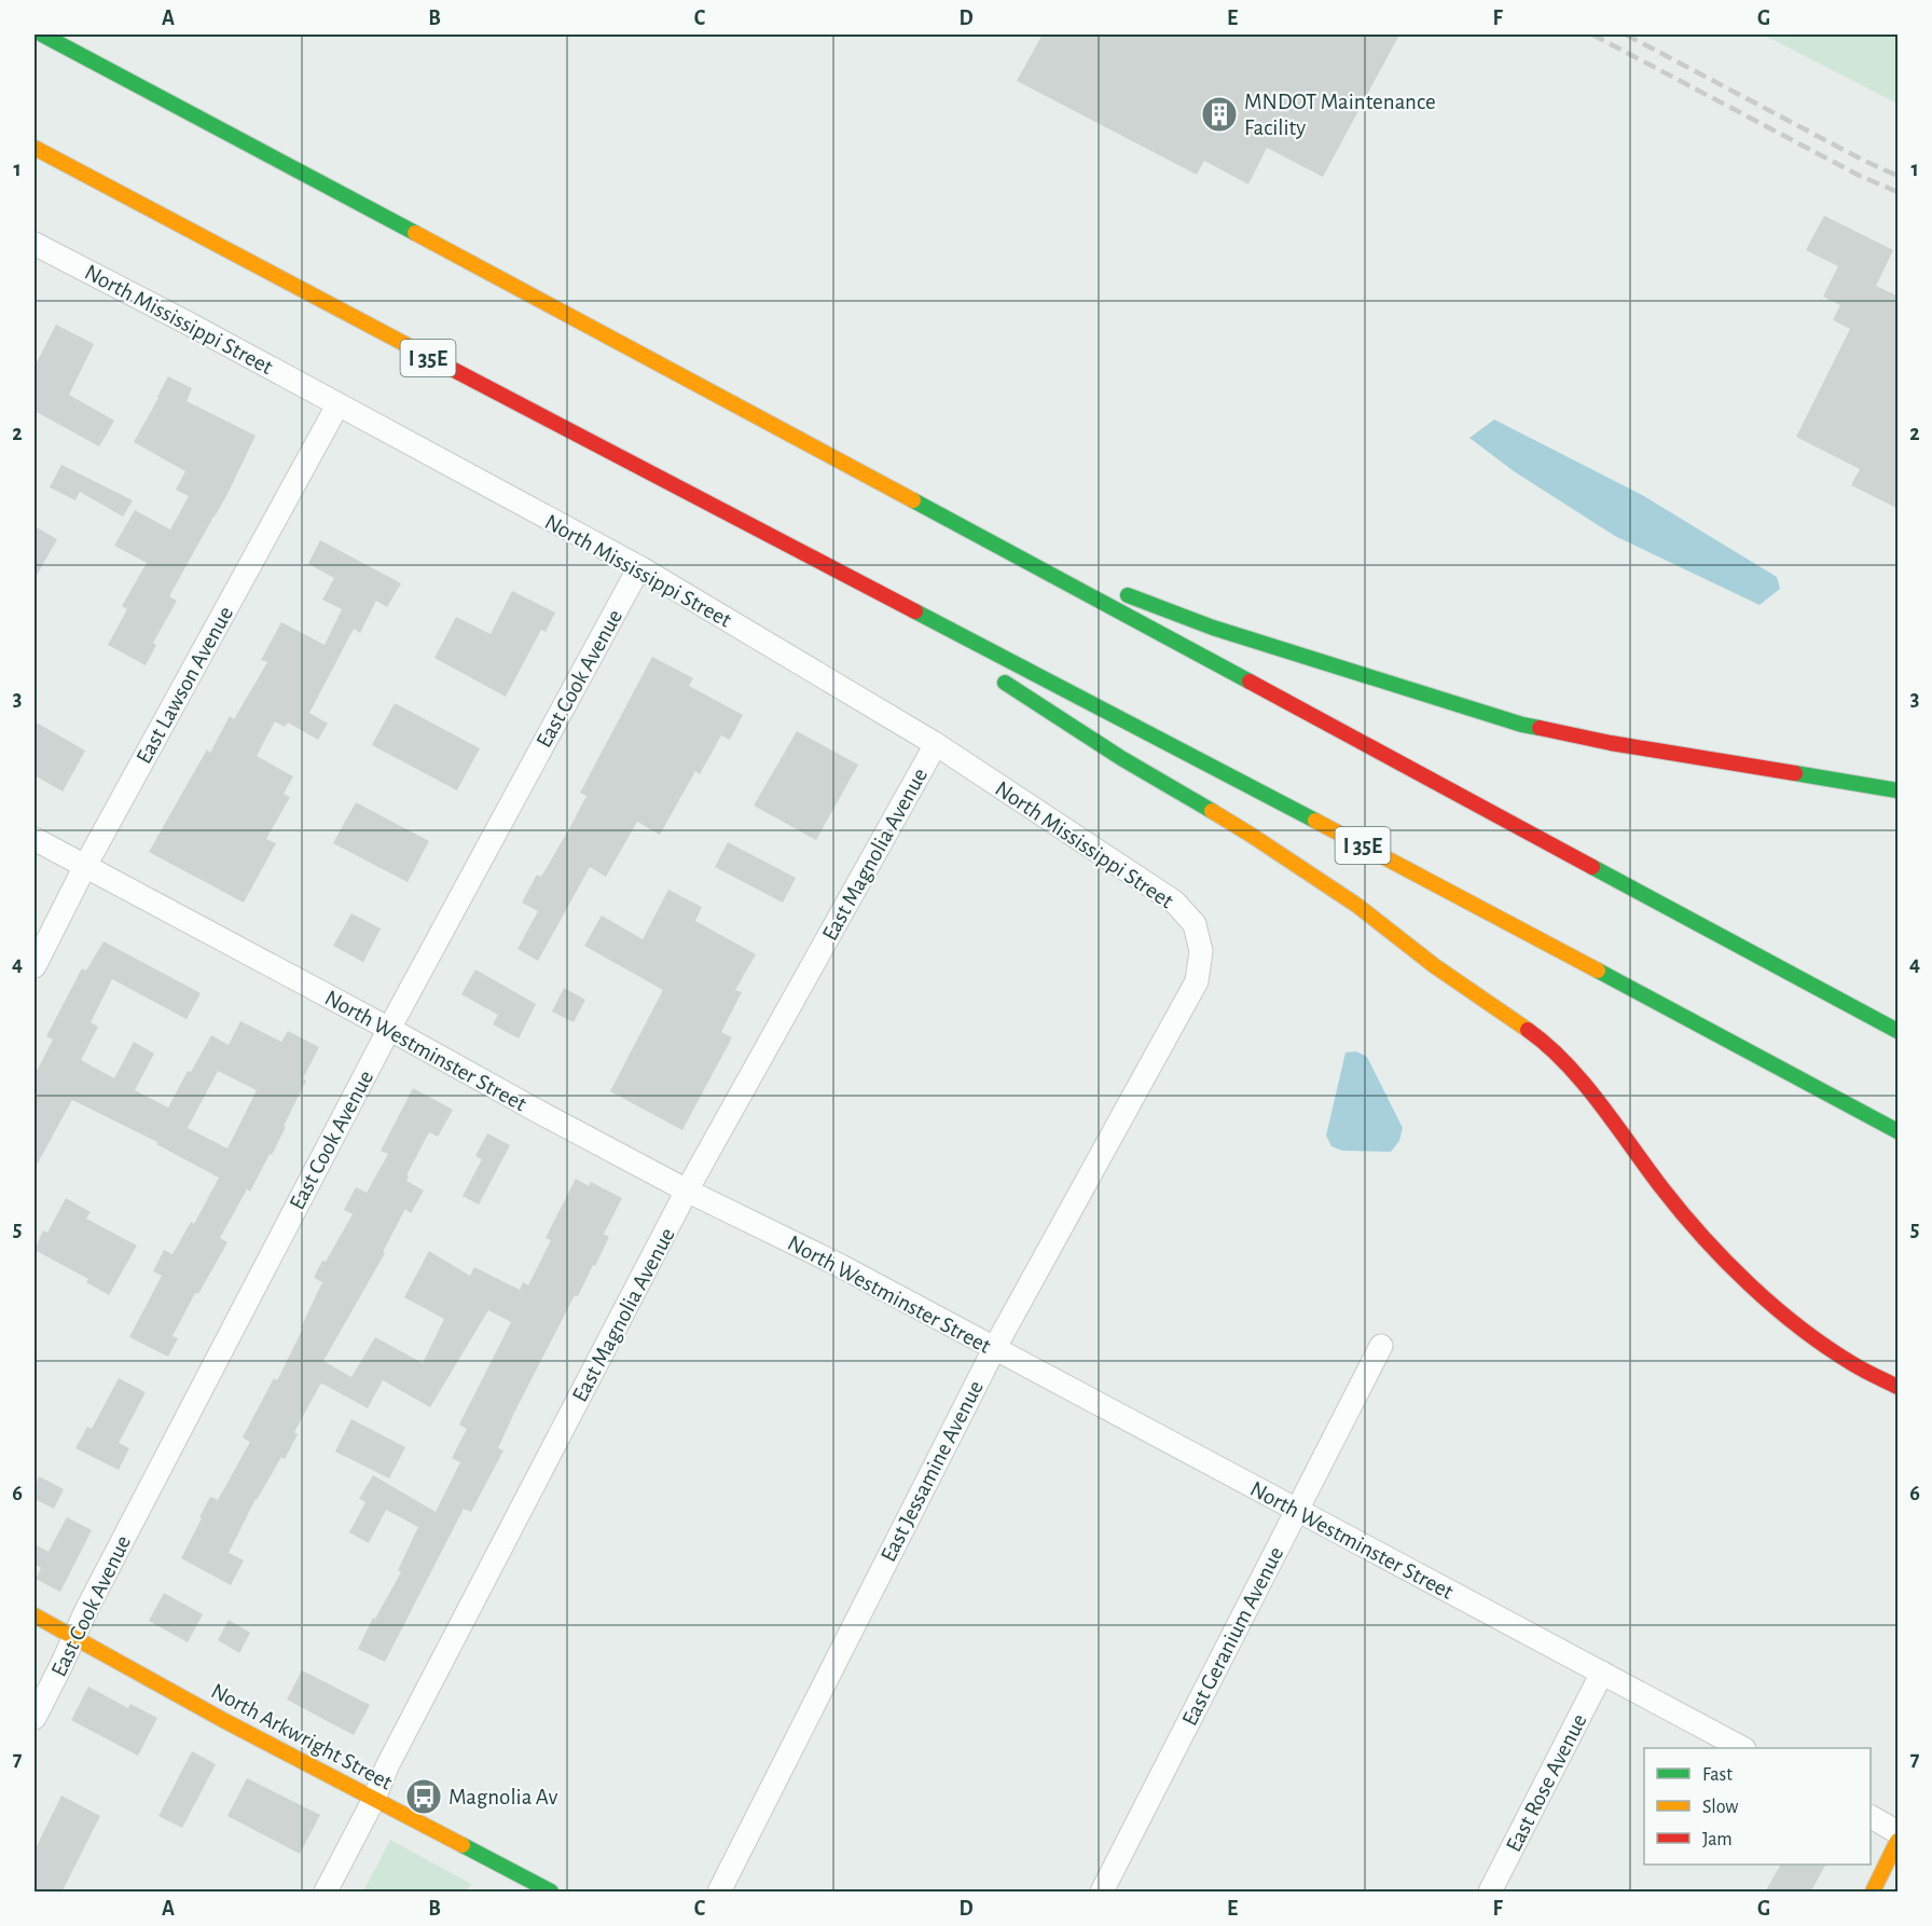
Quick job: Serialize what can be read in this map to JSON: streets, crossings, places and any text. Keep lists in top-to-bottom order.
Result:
{
  "streets": {
    "main road": ["I 35E", "North Arkwright Street"],
    "street": [
      "North Mississippi Street",
      "East Cook Avenue",
      "East Lawson Avenue",
      "East Magnolia Avenue",
      "North Westminster Street",
      "East Jessamine Avenue",
      "East Geranium Avenue",
      "East Rose Avenue"
    ]
  },
  "crossings": [
    ["North Mississippi Street", "East Cook Avenue"],
    ["North Mississippi Street", "East Lawson Avenue"],
    ["North Mississippi Street", "East Magnolia Avenue"],
    ["North Mississippi Street", "East Jessamine Avenue"],
    ["East Cook Avenue", "North Westminster Street"],
    ["East Cook Avenue", "North Arkwright Street"],
    ["East Lawson Avenue", "North Westminster Street"],
    ["East Magnolia Avenue", "North Westminster Street"],
    ["East Magnolia Avenue", "North Arkwright Street"],
    ["North Westminster Street", "East Jessamine Avenue"],
    ["North Westminster Street", "East Geranium Avenue"],
    ["North Westminster Street", "East Rose Avenue"]
  ],
  "places": {
    "building": ["MNDOT Maintenance Facility"],
    "bus stop": ["Magnolia Av"]
  },
  "legend": ["Fast", "Slow", "Jam"],
  "grid": {
    "columns": [
      "A",
      "B",
      "C",
      "D",
      "E",
      "F",
      "G"
    ],
    "rows": [
      "1",
      "2",
      "3",
      "4",
      "5",
      "6",
      "7"
    ]
  }
}
